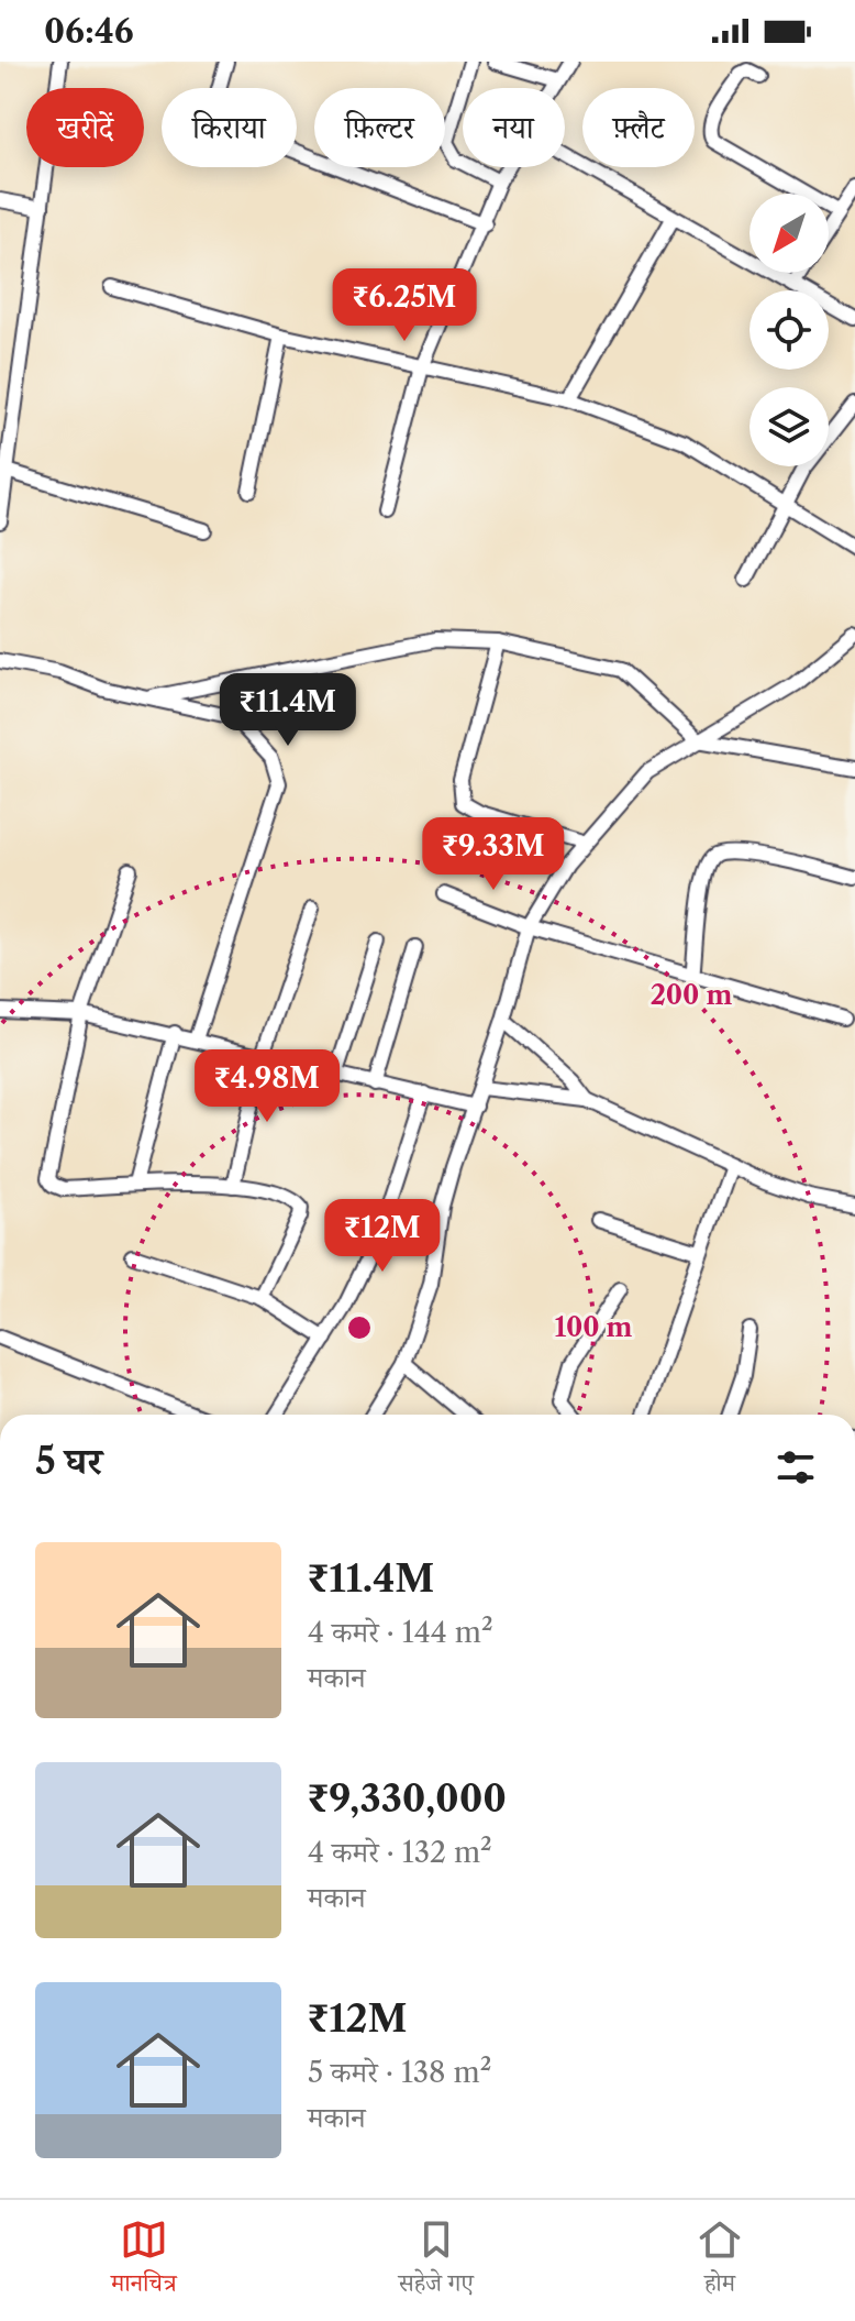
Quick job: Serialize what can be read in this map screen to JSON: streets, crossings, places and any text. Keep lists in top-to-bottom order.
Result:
{
  "north": "bottom left",
  "page": {
    "status": "06:46",
    "chip": [
      "खरीदें",
      "किराया",
      "फ़िल्टर",
      "नया",
      "फ़्लैट"
    ],
    "price": [
      "₹6.25M",
      "₹11.4M",
      "₹9.33M",
      "₹4.98M",
      "₹12M"
    ],
    "heading": "5 घर",
    "list": [
      {
        "name": "₹11.4M",
        "note": "4 कमरे · 144 m² · मकान"
      },
      {
        "name": "₹9,330,000",
        "note": "4 कमरे · 132 m² · मकान"
      },
      {
        "name": "₹12M",
        "note": "5 कमरे · 138 m² · मकान"
      }
    ],
    "tabs": ["मानचित्र", "सहेजे गए", "होम"]
  },
  "rings": ["200 m", "100 m"]
}
